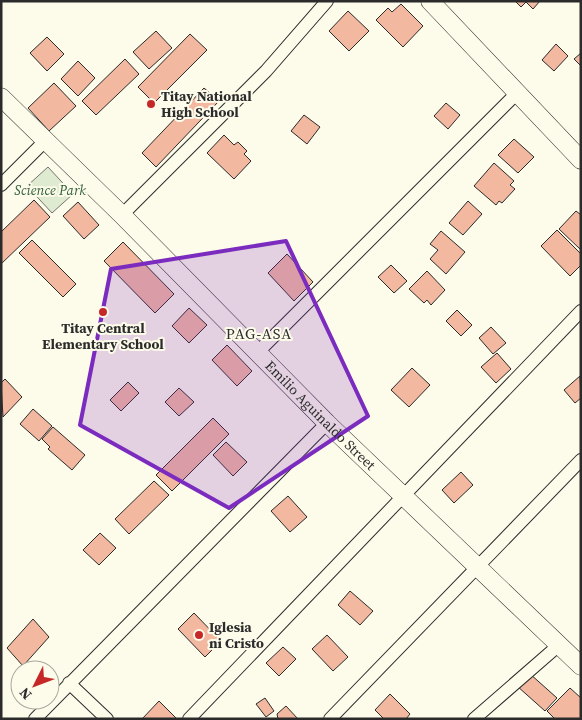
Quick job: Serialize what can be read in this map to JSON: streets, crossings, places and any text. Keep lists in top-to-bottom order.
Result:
{
  "streets": {
    "street": ["Emilio Aguinaldo Street"]
  },
  "districts": ["PAG-ASA"],
  "parks": ["Science Park"],
  "places": ["Titay National High School", "Titay Central Elementary School", "Iglesia ni Cristo"],
  "north": "bottom left"
}
